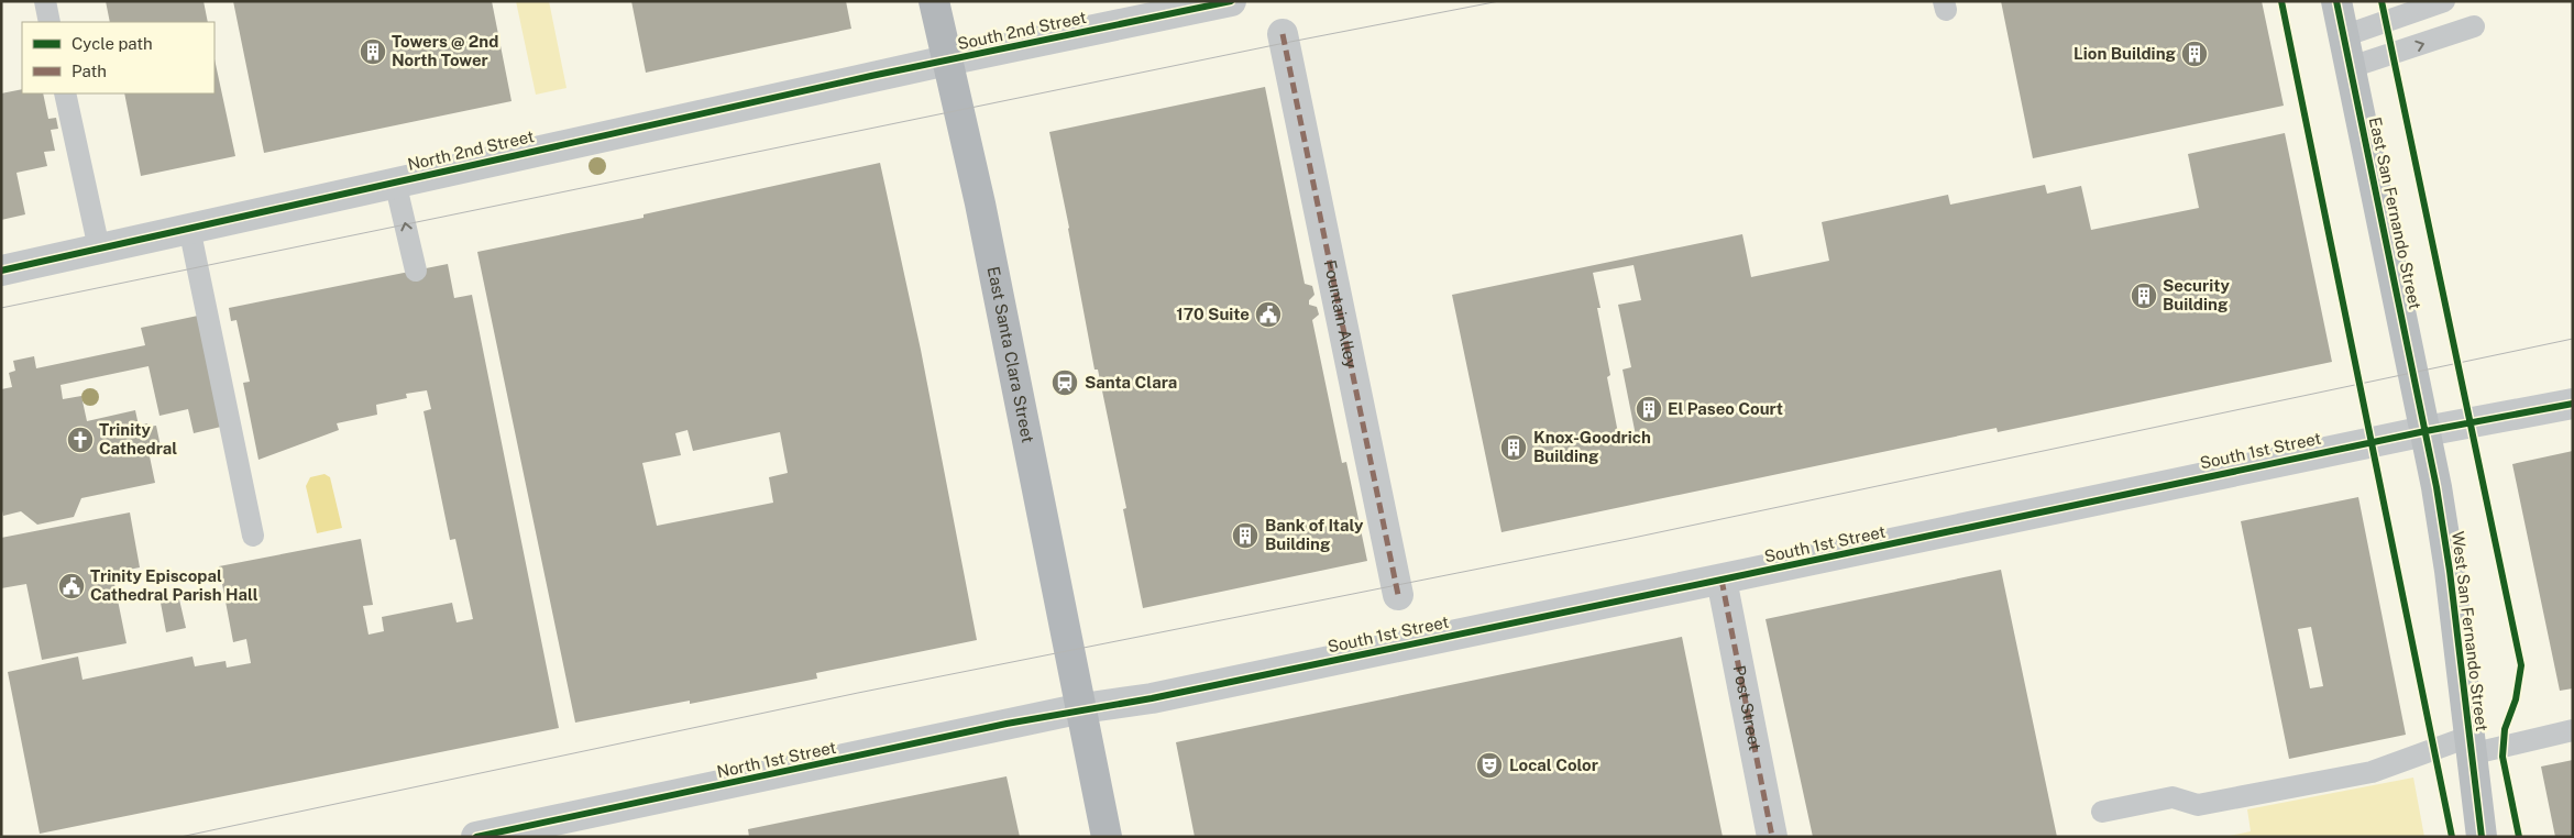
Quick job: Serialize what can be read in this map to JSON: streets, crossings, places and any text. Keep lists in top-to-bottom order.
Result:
{
  "streets": {
    "main road": ["East San Fernando Street", "East Santa Clara Street", "West San Fernando Street"],
    "street": [
      "South 2nd Street",
      "North 2nd Street",
      "Fountain Alley",
      "South 1st Street",
      "Post Street",
      "North 1st Street"
    ]
  },
  "crossings": [
    ["South 2nd Street", "North 2nd Street"],
    ["South 2nd Street", "East Santa Clara Street"],
    ["North 2nd Street", "East Santa Clara Street"],
    ["East San Fernando Street", "South 1st Street"],
    ["East San Fernando Street", "West San Fernando Street"],
    ["East Santa Clara Street", "South 1st Street"],
    ["East Santa Clara Street", "North 1st Street"],
    ["South 1st Street", "West San Fernando Street"],
    ["South 1st Street", "Post Street"],
    ["South 1st Street", "North 1st Street"]
  ],
  "places": {
    "building": [
      "Towers @ 2nd North Tower",
      "Lion Building",
      "Security Building",
      "El Paseo Court",
      "Knox-Goodrich Building",
      "Bank of Italy Building"
    ],
    "public building": ["170 Suite", "Trinity Episcopal Cathedral Parish Hall"],
    "station": ["Santa Clara"],
    "church": ["Trinity Cathedral"],
    "theatre": ["Local Color"]
  },
  "legend": ["Cycle path", "Path"]
}
